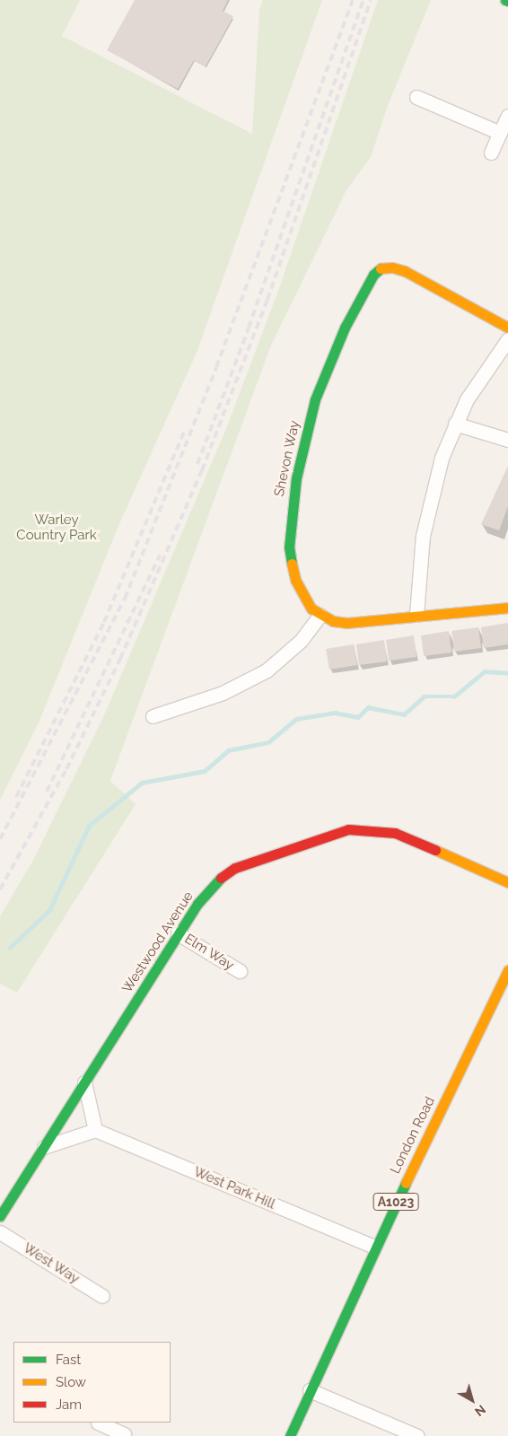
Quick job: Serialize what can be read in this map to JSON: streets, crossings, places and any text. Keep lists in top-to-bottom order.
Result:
{
  "streets": {
    "street": [
      "Shevon Way",
      "Westwood Avenue",
      "Elm Way",
      "London Road",
      "West Park Hill",
      "A1023",
      "West Way"
    ]
  },
  "crossings": [
    ["Westwood Avenue", "Elm Way"],
    ["London Road", "West Park Hill"]
  ],
  "parks": ["Warley Country Park"],
  "legend": ["Fast", "Slow", "Jam"],
  "north": "bottom right"
}
